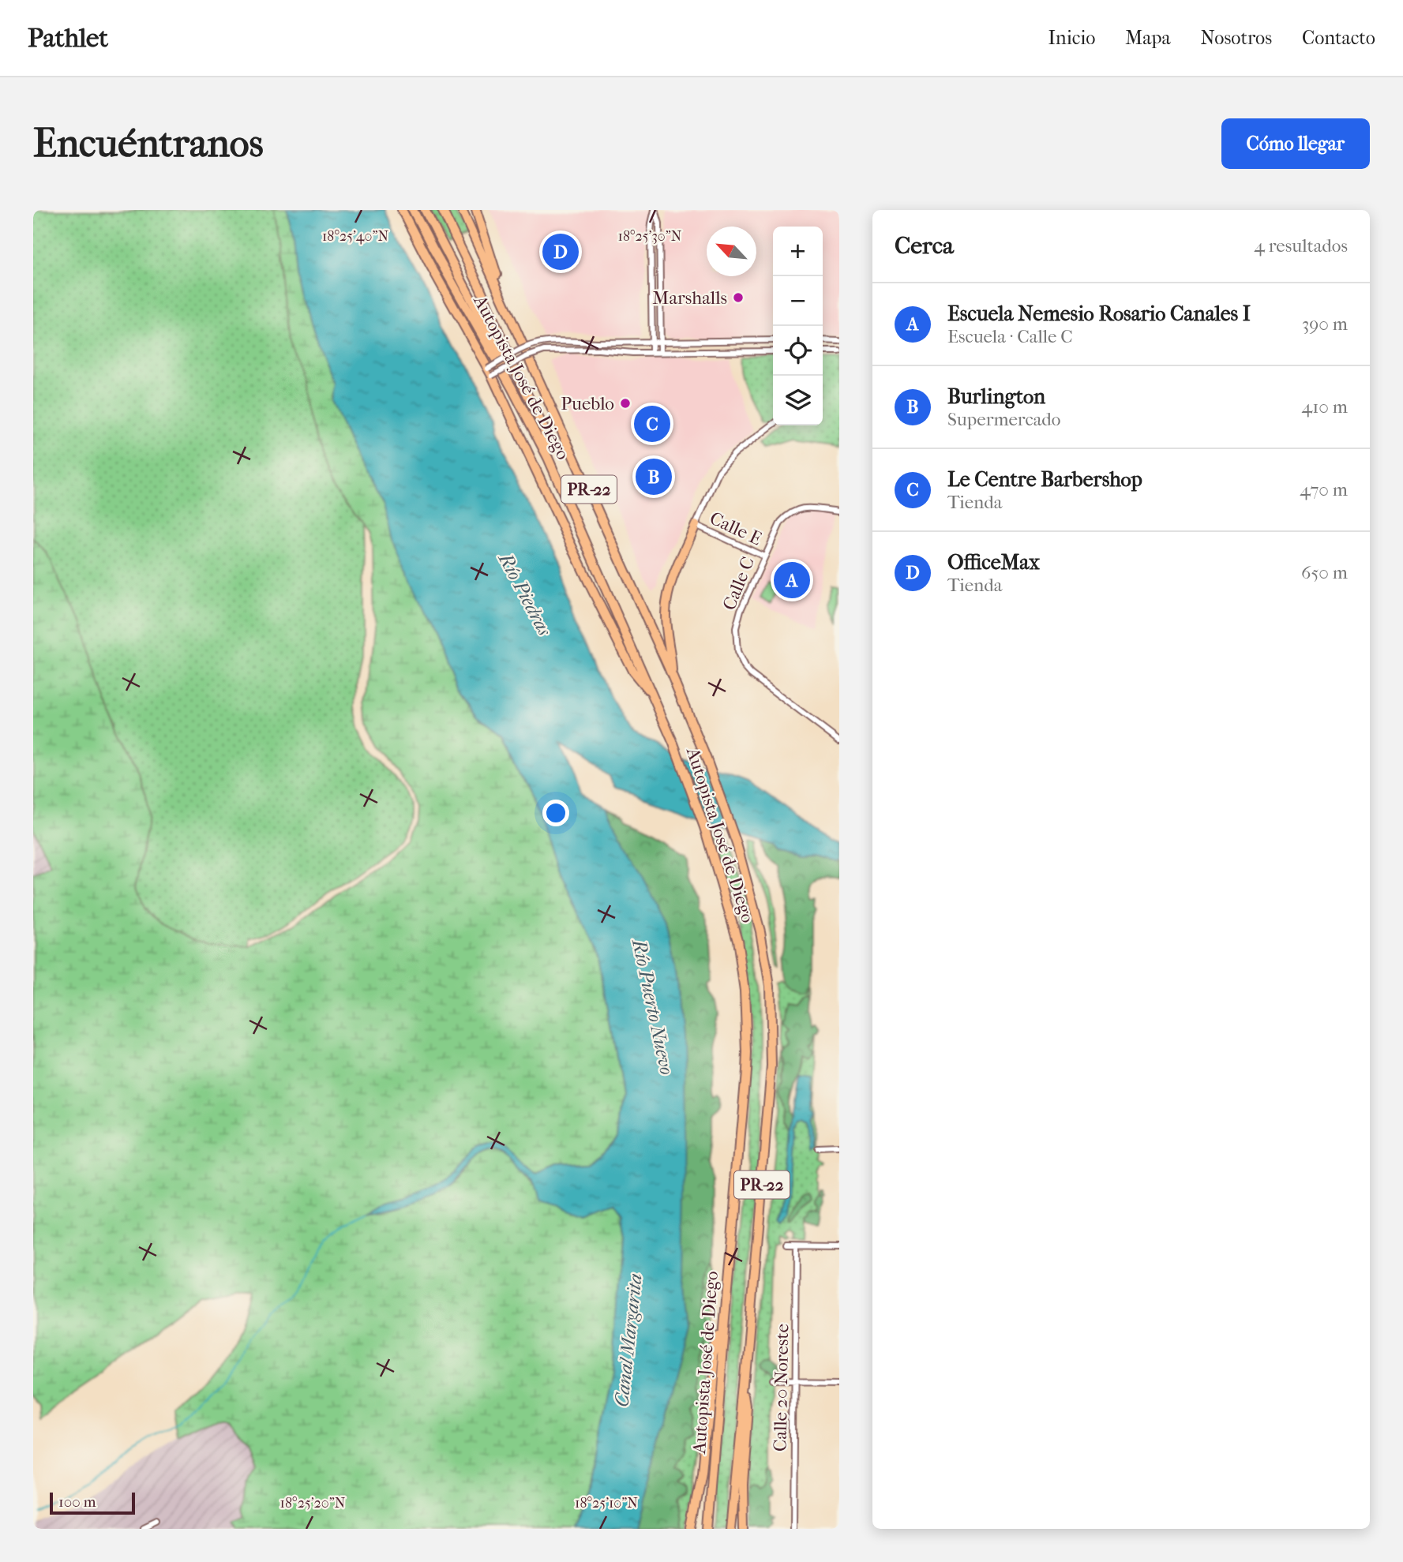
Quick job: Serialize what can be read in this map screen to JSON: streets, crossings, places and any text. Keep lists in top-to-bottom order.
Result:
{
  "streets": {
    "highway": ["Autopista José de Diego", "PR-22"],
    "street": ["Calle E", "Calle C", "Calle 20 Noreste"]
  },
  "crossings": [
    ["Calle E", "Calle C"]
  ],
  "water": ["Río Piedras", "Río Puerto Nuevo", "Canal Margarita"],
  "places": ["Marshalls", "Pueblo"],
  "scale_bar": "100 m",
  "north": "top left",
  "page": {
    "header": "Pathlet",
    "nav": [
      "Inicio",
      "Mapa",
      "Nosotros",
      "Contacto"
    ],
    "buttons": "Cómo llegar",
    "title": "Encuéntranos",
    "heading": ["Cerca", "4 resultados"],
    "map_buttons": ["+", "−"],
    "pins": [
      "D",
      "C",
      "B",
      "A"
    ],
    "list": [
      {
        "mark": "A",
        "name": "Escuela Nemesio Rosario Canales I",
        "note": "Escuela · Calle C",
        "value": "390 m"
      },
      {
        "mark": "B",
        "name": "Burlington",
        "note": "Supermercado",
        "value": "410 m"
      },
      {
        "mark": "C",
        "name": "Le Centre Barbershop",
        "note": "Tienda",
        "value": "470 m"
      },
      {
        "mark": "D",
        "name": "OfficeMax",
        "note": "Tienda",
        "value": "650 m"
      }
    ],
    "scale": "100 m"
  },
  "coordinates": [
    "18°25'40\"N",
    "18°25'30\"N",
    "18°25'20\"N",
    "18°25'10\"N"
  ]
}
